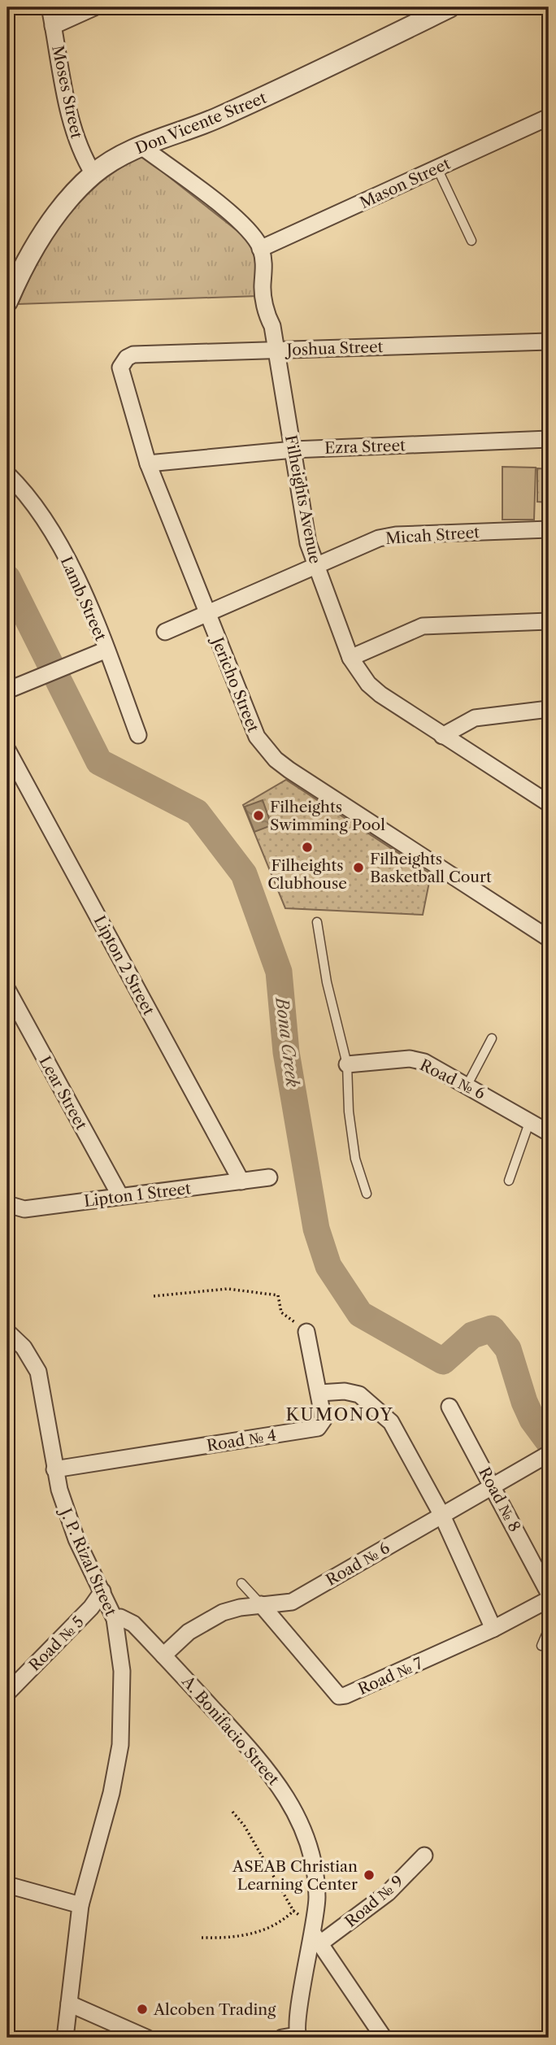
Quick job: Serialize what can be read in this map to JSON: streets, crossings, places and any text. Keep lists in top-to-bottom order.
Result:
{
  "streets": {
    "street": [
      "Moses Street",
      "Don Vicente Street",
      "Mason Street",
      "Joshua Street",
      "Ezra Street",
      "Filheights Avenue",
      "Micah Street",
      "Lamb Street",
      "Jericho Street",
      "Lipton 2 Street",
      "Road № 6",
      "Lear Street",
      "Lipton 1 Street",
      "Road № 4",
      "Road № 8",
      "J. P. Rizal Street",
      "Road № 5",
      "Road № 7",
      "A. Bonifacio Street",
      "Road № 9"
    ]
  },
  "crossings": [
    ["Moses Street", "Don Vicente Street"],
    ["Don Vicente Street", "Filheights Avenue"],
    ["Mason Street", "Filheights Avenue"],
    ["Joshua Street", "Filheights Avenue"],
    ["Joshua Street", "Jericho Street"],
    ["Ezra Street", "Filheights Avenue"],
    ["Ezra Street", "Jericho Street"],
    ["Filheights Avenue", "Micah Street"],
    ["Micah Street", "Jericho Street"],
    ["Lipton 2 Street", "Lipton 1 Street"],
    ["Road № 6", "Road № 8"],
    ["Road № 6", "Road № 7"],
    ["Road № 6", "A. Bonifacio Street"],
    ["Lear Street", "Lipton 1 Street"],
    ["Road № 4", "J. P. Rizal Street"],
    ["J. P. Rizal Street", "Road № 5"],
    ["J. P. Rizal Street", "A. Bonifacio Street"],
    ["A. Bonifacio Street", "Road № 9"]
  ],
  "districts": ["KUMONOY"],
  "water": ["Bona Creek"],
  "places": [
    "Filheights Swimming Pool",
    "Filheights Clubhouse",
    "Filheights Basketball Court",
    "ASEAB Christian Learning Center",
    "Alcoben Trading"
  ]
}
